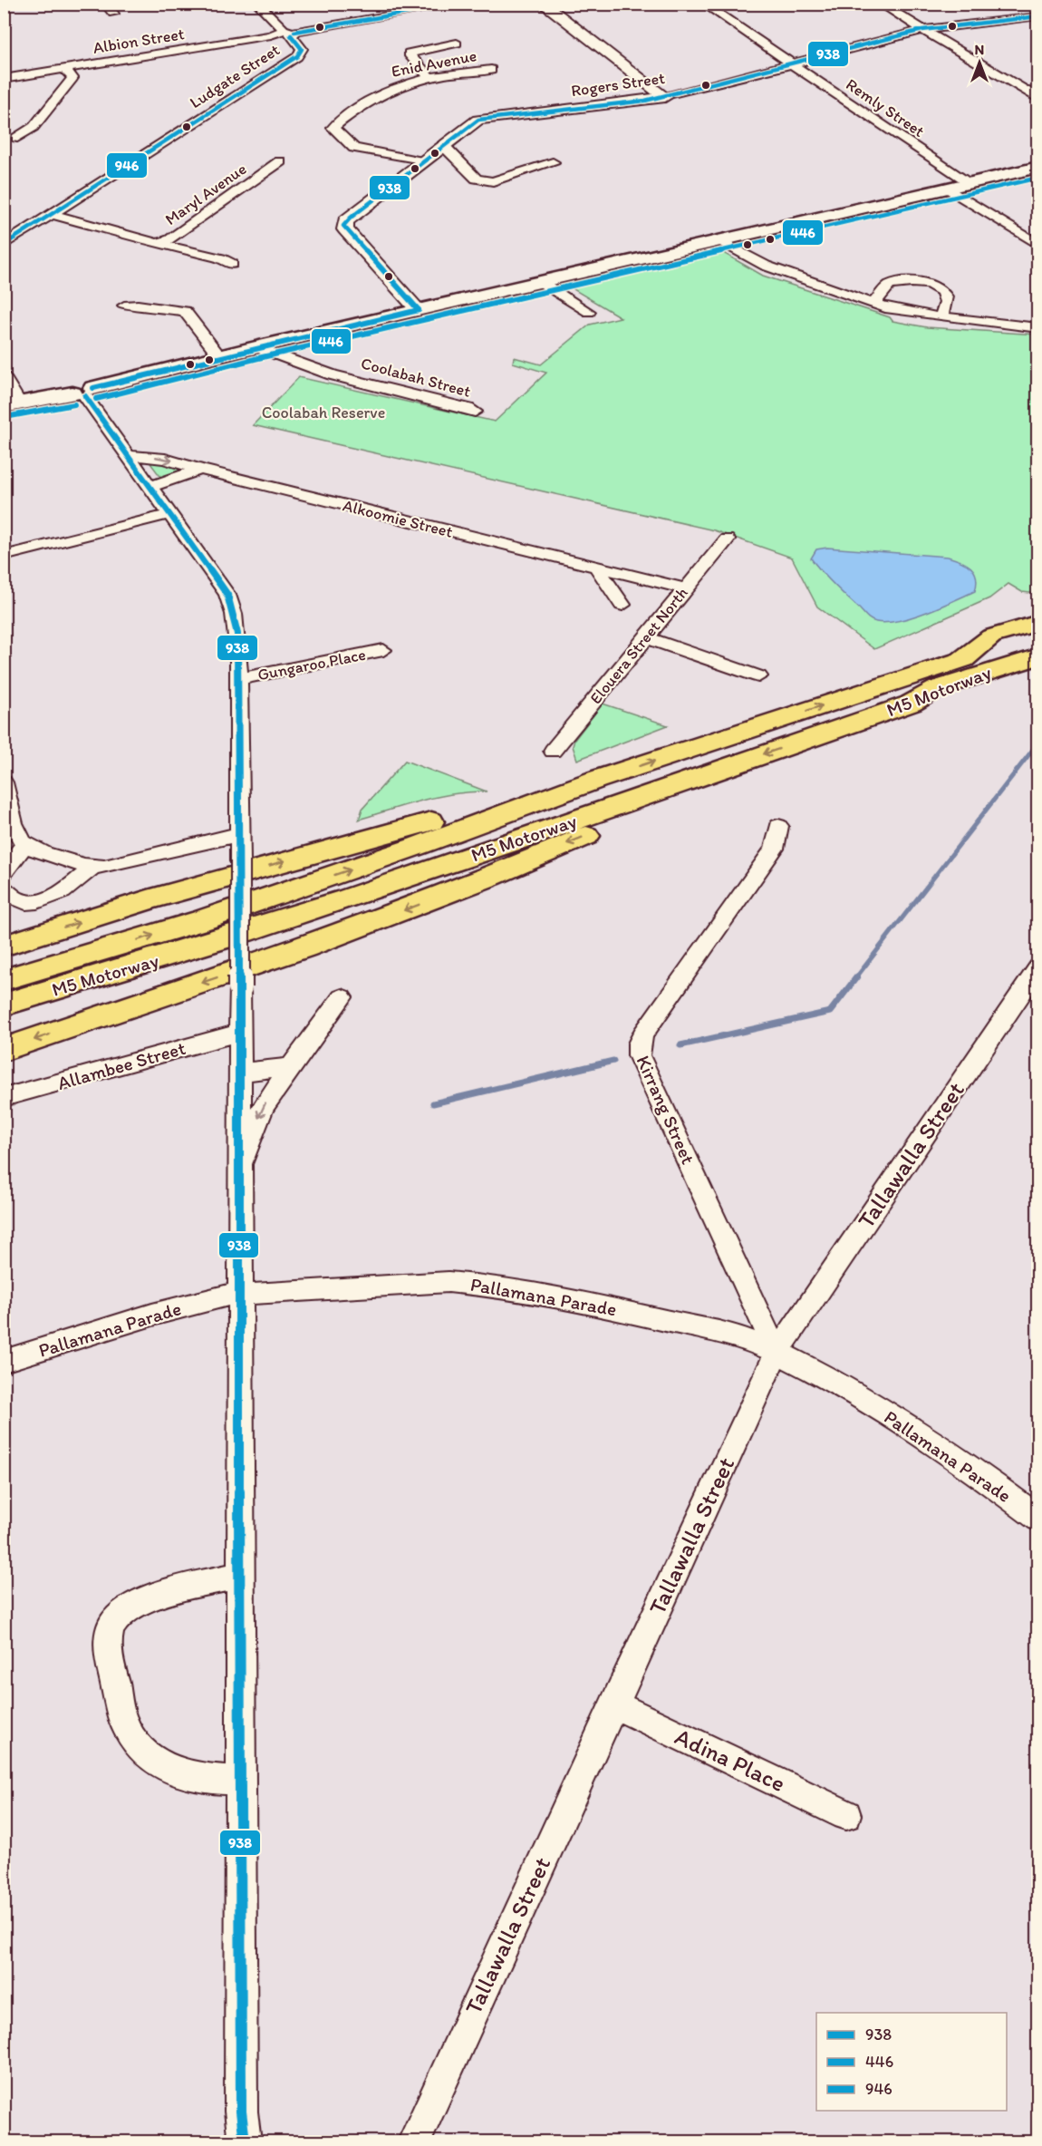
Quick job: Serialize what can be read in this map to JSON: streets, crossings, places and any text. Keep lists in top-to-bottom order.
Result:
{
  "streets": {
    "highway": ["M5 Motorway"],
    "street": [
      "Albion Street",
      "Enid Avenue",
      "Ludgate Street",
      "Rogers Street",
      "Remly Street",
      "Maryl Avenue",
      "Coolabah Street",
      "Alkoomie Street",
      "Elouera Street North",
      "Gungaroo Place",
      "Allambee Street",
      "Kirrang Street",
      "Tallawalla Street",
      "Pallamana Parade",
      "Adina Place"
    ]
  },
  "crossings": [
    ["Albion Street", "Ludgate Street"],
    ["Enid Avenue", "Rogers Street"],
    ["Ludgate Street", "Maryl Avenue"],
    ["Rogers Street", "Remly Street"],
    ["Alkoomie Street", "Elouera Street North"],
    ["Kirrang Street", "Tallawalla Street"],
    ["Kirrang Street", "Pallamana Parade"],
    ["Tallawalla Street", "Pallamana Parade"],
    ["Tallawalla Street", "Adina Place"]
  ],
  "parks": ["Coolabah Reserve"],
  "lines": ["transit line 946", "transit line 938", "transit line 446"],
  "legend": ["938", "446", "946"],
  "north": "top"
}
